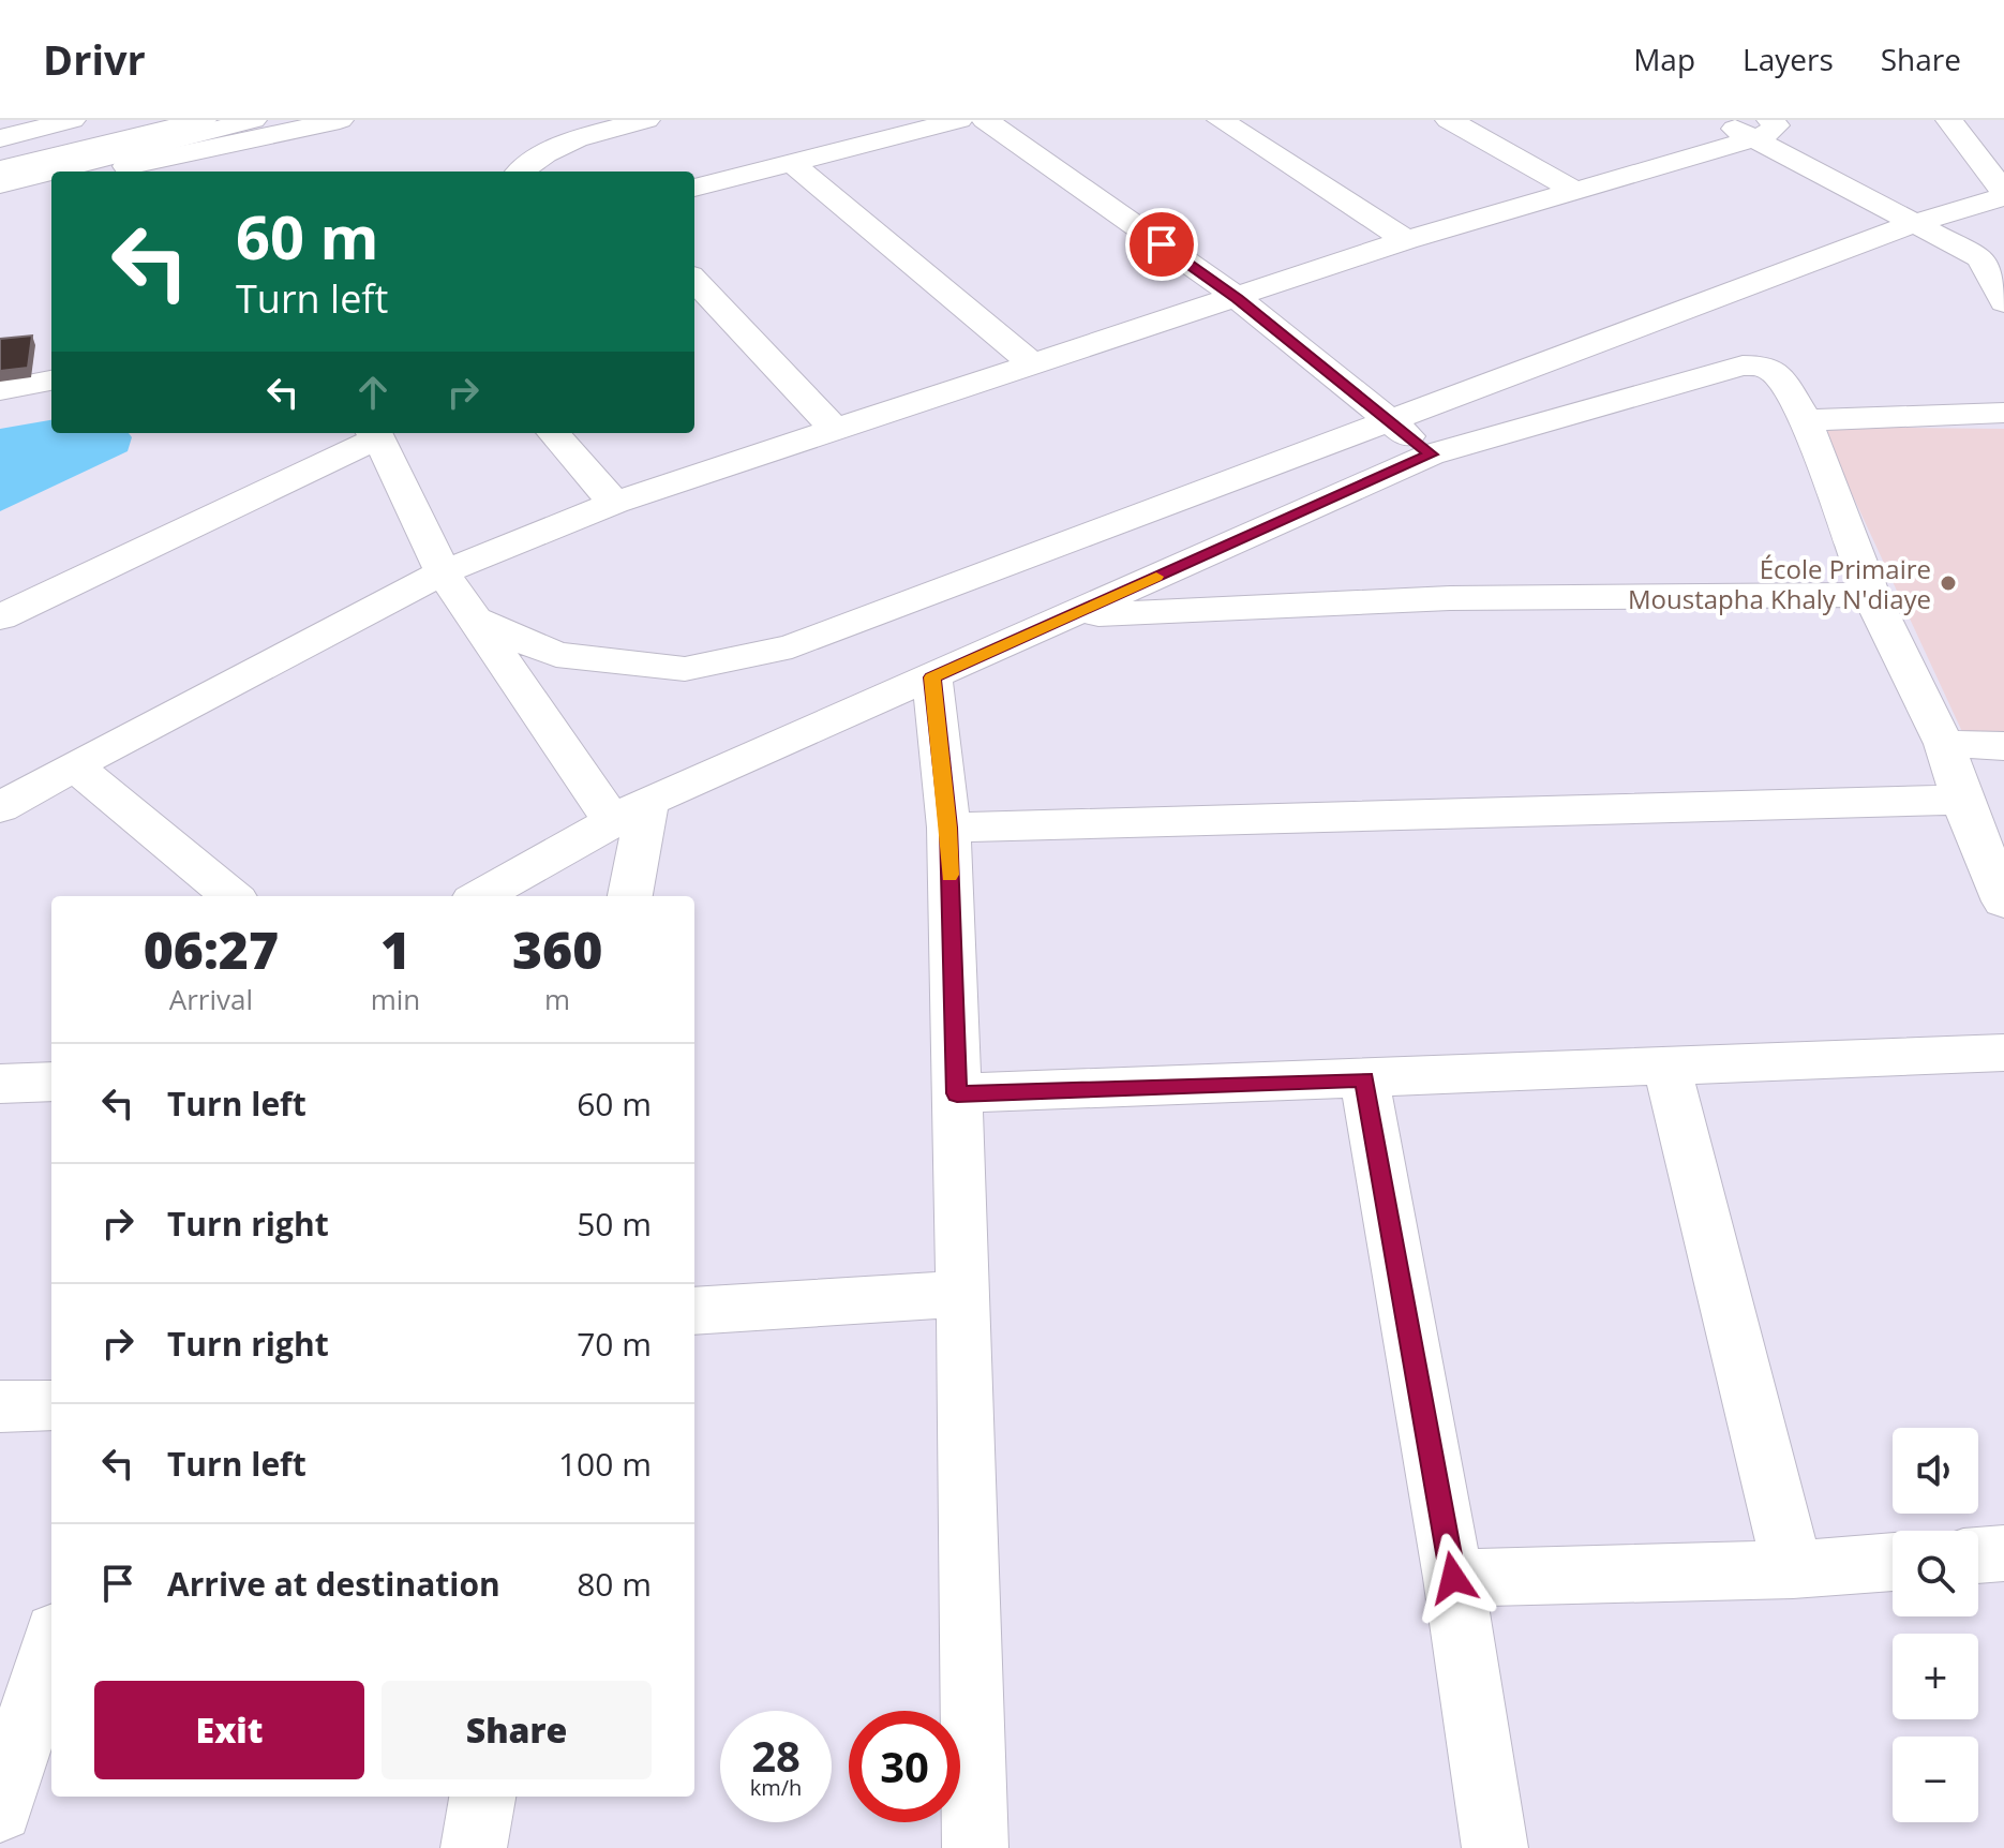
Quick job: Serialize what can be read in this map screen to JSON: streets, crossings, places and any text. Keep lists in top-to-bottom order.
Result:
{
  "places": ["École Primaire Moustapha Khaly N'diaye"],
  "page": {
    "header": "Drivr",
    "nav": ["Map", "Layers", "Share"],
    "turn": ["60 m", "Turn left"],
    "eta": [
      "06:27",
      "Arrival",
      "1",
      "min",
      "360",
      "m"
    ],
    "list": [
      {
        "name": "Turn left",
        "value": "60 m"
      },
      {
        "name": "Turn right",
        "value": "50 m"
      },
      {
        "name": "Turn right",
        "value": "70 m"
      },
      {
        "name": "Turn left",
        "value": "100 m"
      },
      {
        "name": "Arrive at destination",
        "value": "80 m"
      }
    ],
    "map_buttons": ["+", "−"],
    "buttons": ["Exit", "Share"],
    "speed": "28 km/h",
    "limit": "30"
  }
}
